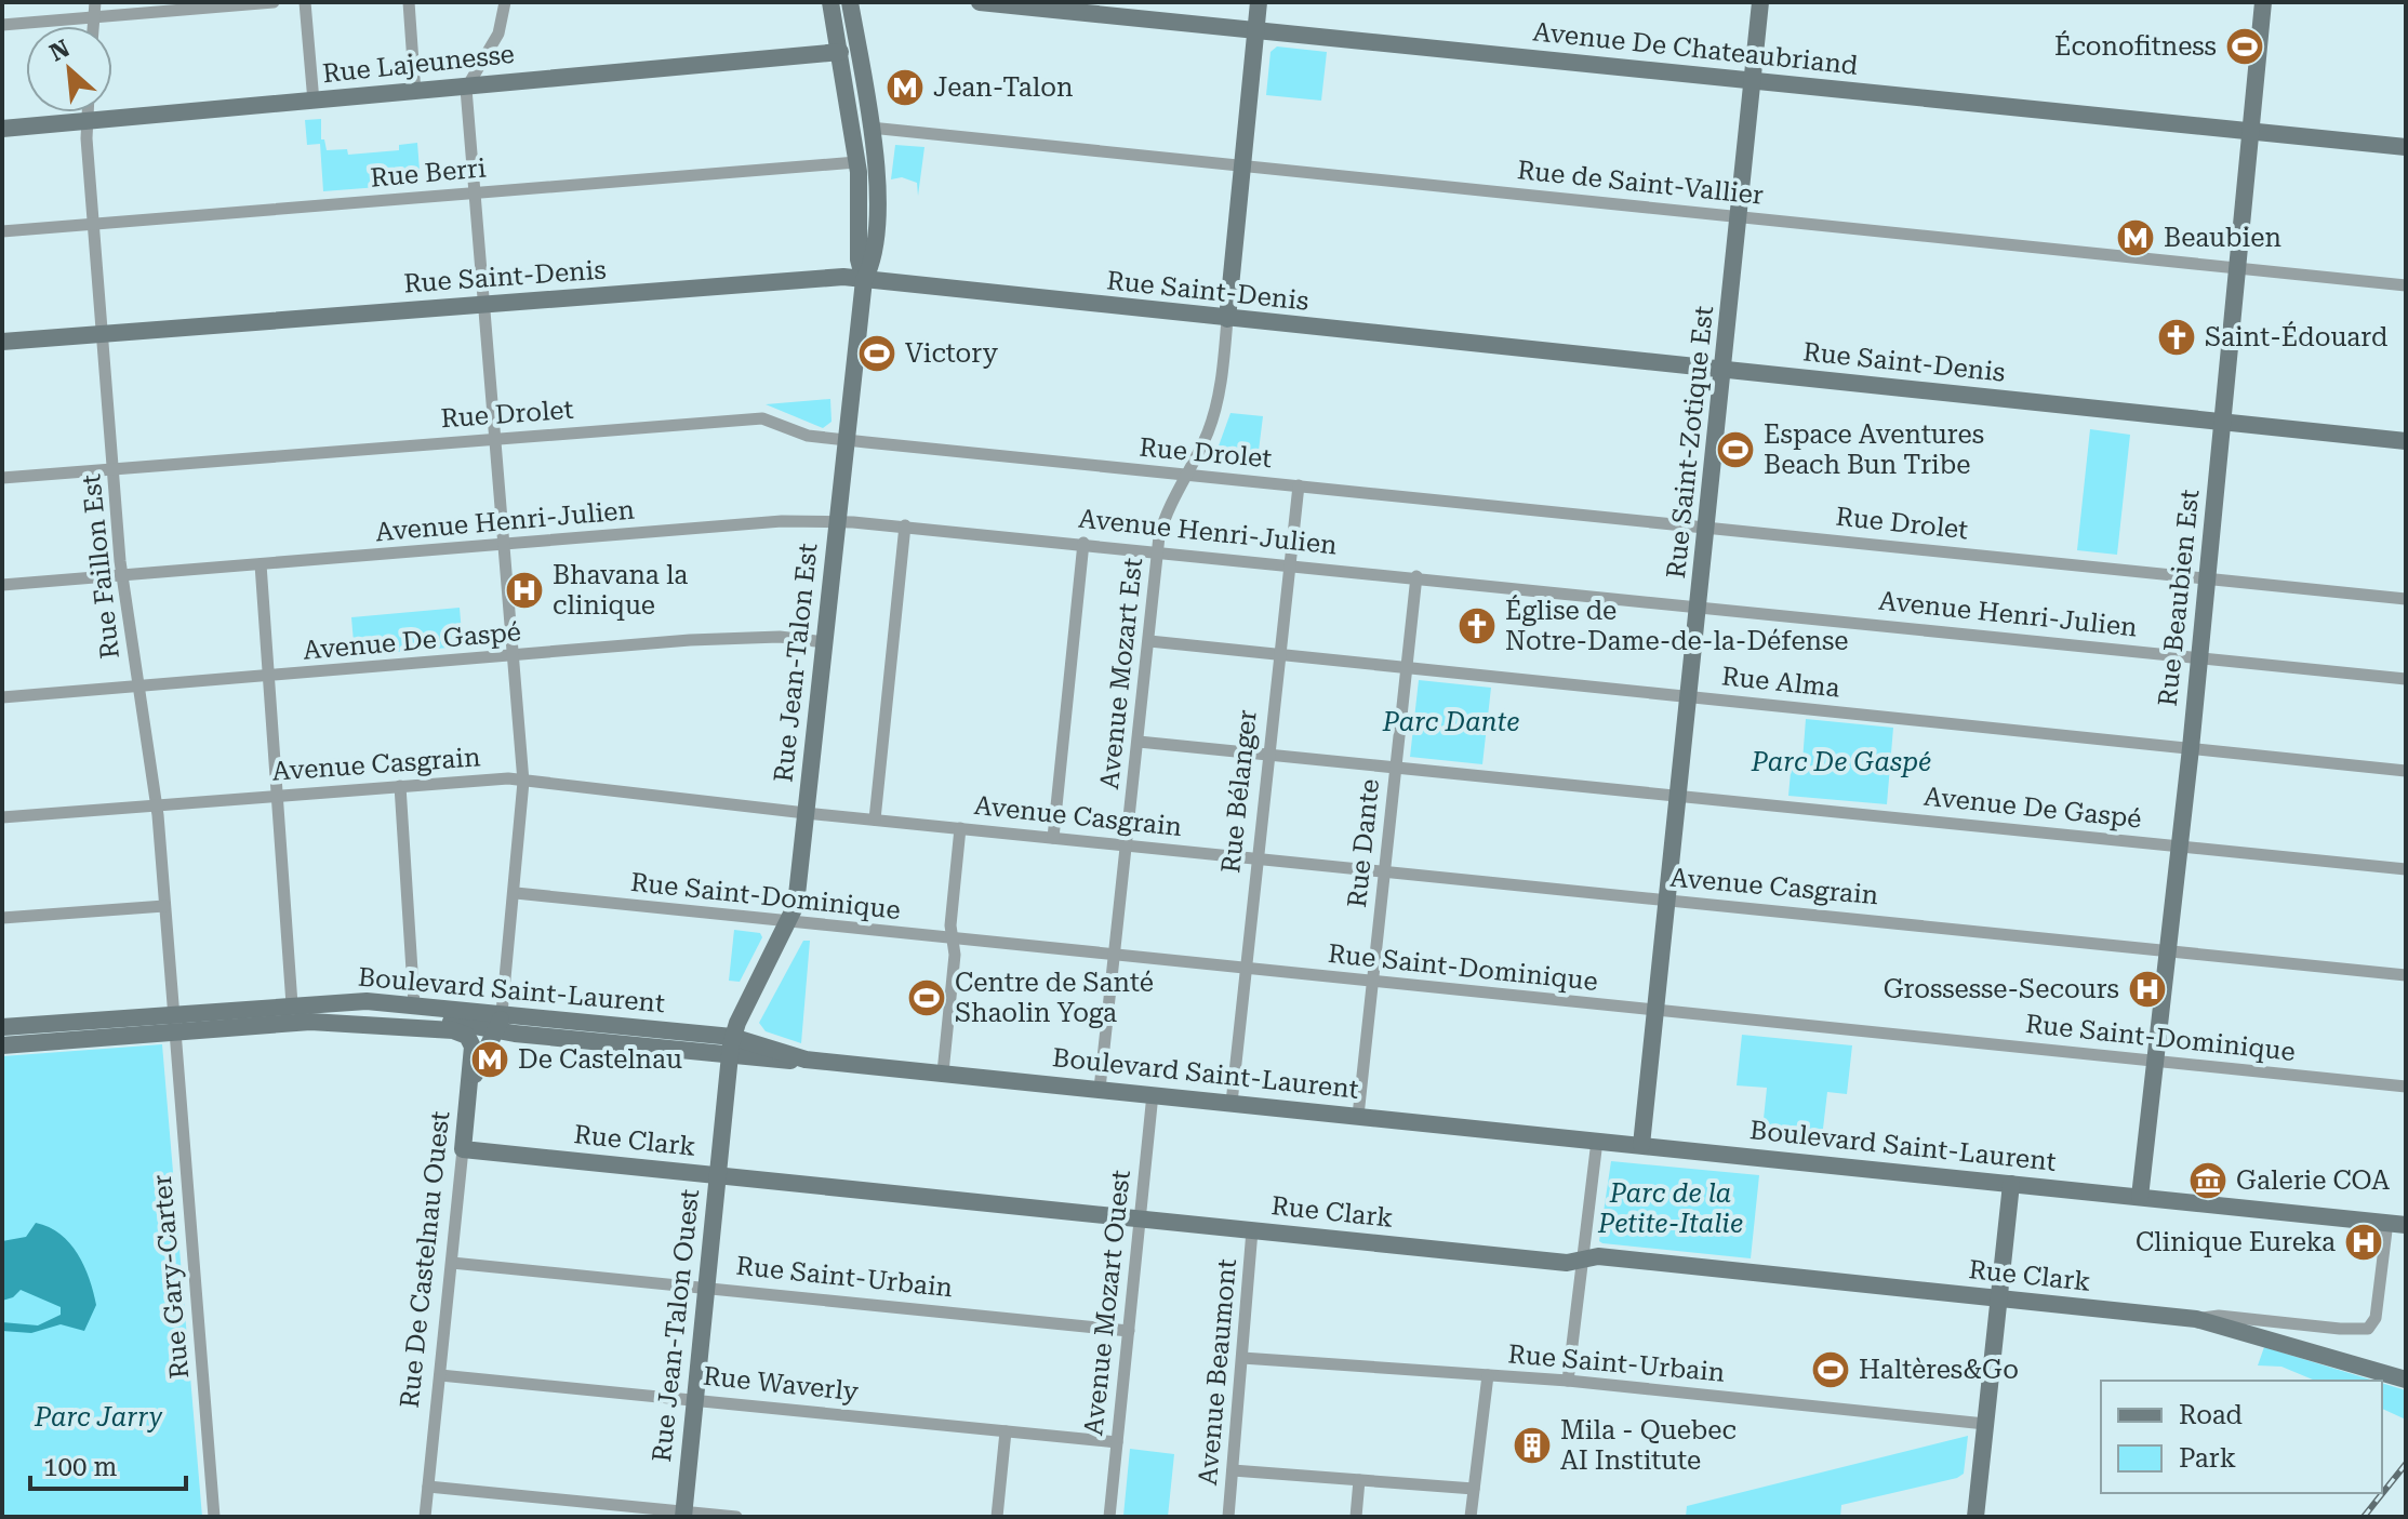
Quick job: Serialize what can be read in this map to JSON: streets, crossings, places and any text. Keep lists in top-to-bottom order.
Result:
{
  "streets": {
    "main road": [
      "Avenue De Chateaubriand",
      "Rue Lajeunesse",
      "Rue Saint-Denis",
      "Rue Saint-Zotique Est",
      "Rue Beaubien Est",
      "Rue Jean-Talon Est",
      "Boulevard Saint-Laurent",
      "Rue Clark",
      "Rue De Castelnau Ouest",
      "Rue Jean-Talon Ouest"
    ],
    "street": [
      "Rue Berri",
      "Rue de Saint-Vallier",
      "Rue Drolet",
      "Avenue Henri-Julien",
      "Rue Faillon Est",
      "Avenue De Gaspé",
      "Avenue Mozart Est",
      "Rue Alma",
      "Avenue Casgrain",
      "Rue Bélanger",
      "Rue Dante",
      "Rue Saint-Dominique",
      "Rue Gary-Carter",
      "Rue Saint-Urbain",
      "Avenue Mozart Ouest",
      "Avenue Beaumont",
      "Rue Waverly"
    ]
  },
  "crossings": [
    ["Avenue De Chateaubriand", "Rue Saint-Zotique Est"],
    ["Avenue De Chateaubriand", "Rue Beaubien Est"],
    ["Rue Lajeunesse", "Rue Faillon Est"],
    ["Rue Lajeunesse", "Rue Jean-Talon Est"],
    ["Rue Berri", "Rue Faillon Est"],
    ["Rue Berri", "Rue Jean-Talon Est"],
    ["Rue de Saint-Vallier", "Rue Saint-Zotique Est"],
    ["Rue de Saint-Vallier", "Rue Beaubien Est"],
    ["Rue de Saint-Vallier", "Rue Jean-Talon Est"],
    ["Rue Saint-Denis", "Rue Saint-Zotique Est"],
    ["Rue Saint-Denis", "Rue Faillon Est"],
    ["Rue Saint-Denis", "Rue Beaubien Est"],
    ["Rue Saint-Denis", "Rue Jean-Talon Est"],
    ["Rue Drolet", "Rue Saint-Zotique Est"],
    ["Rue Drolet", "Rue Faillon Est"],
    ["Rue Drolet", "Rue Beaubien Est"],
    ["Rue Drolet", "Rue Jean-Talon Est"],
    ["Rue Drolet", "Avenue Mozart Est"],
    ["Rue Drolet", "Rue Bélanger"],
    ["Rue Saint-Zotique Est", "Avenue Henri-Julien"],
    ["Rue Saint-Zotique Est", "Avenue De Gaspé"],
    ["Rue Saint-Zotique Est", "Rue Alma"],
    ["Rue Saint-Zotique Est", "Avenue Casgrain"],
    ["Rue Saint-Zotique Est", "Rue Saint-Dominique"],
    ["Rue Saint-Zotique Est", "Boulevard Saint-Laurent"],
    ["Avenue Henri-Julien", "Rue Faillon Est"],
    ["Avenue Henri-Julien", "Rue Beaubien Est"],
    ["Avenue Henri-Julien", "Rue Jean-Talon Est"],
    ["Avenue Henri-Julien", "Avenue Mozart Est"],
    ["Avenue Henri-Julien", "Rue Bélanger"],
    ["Avenue Henri-Julien", "Rue Dante"],
    ["Rue Faillon Est", "Avenue De Gaspé"],
    ["Rue Faillon Est", "Avenue Casgrain"],
    ["Rue Faillon Est", "Boulevard Saint-Laurent"],
    ["Rue Faillon Est", "Rue Gary-Carter"],
    ["Rue Beaubien Est", "Avenue De Gaspé"],
    ["Rue Beaubien Est", "Rue Alma"],
    ["Rue Beaubien Est", "Avenue Casgrain"],
    ["Rue Beaubien Est", "Rue Saint-Dominique"],
    ["Rue Beaubien Est", "Boulevard Saint-Laurent"],
    ["Avenue De Gaspé", "Rue Jean-Talon Est"],
    ["Avenue De Gaspé", "Avenue Mozart Est"],
    ["Avenue De Gaspé", "Rue Bélanger"],
    ["Avenue De Gaspé", "Rue Dante"],
    ["Rue Jean-Talon Est", "Avenue Casgrain"],
    ["Rue Jean-Talon Est", "Rue Saint-Dominique"],
    ["Rue Jean-Talon Est", "Boulevard Saint-Laurent"],
    ["Rue Jean-Talon Est", "Rue Jean-Talon Ouest"],
    ["Avenue Mozart Est", "Rue Alma"],
    ["Avenue Mozart Est", "Avenue Casgrain"],
    ["Avenue Mozart Est", "Rue Saint-Dominique"],
    ["Avenue Mozart Est", "Boulevard Saint-Laurent"],
    ["Rue Alma", "Rue Bélanger"],
    ["Rue Alma", "Rue Dante"],
    ["Avenue Casgrain", "Rue Bélanger"],
    ["Avenue Casgrain", "Rue Dante"],
    ["Rue Bélanger", "Rue Saint-Dominique"],
    ["Rue Bélanger", "Boulevard Saint-Laurent"],
    ["Rue Dante", "Rue Saint-Dominique"],
    ["Rue Dante", "Boulevard Saint-Laurent"],
    ["Boulevard Saint-Laurent", "Rue Clark"],
    ["Boulevard Saint-Laurent", "Rue De Castelnau Ouest"],
    ["Boulevard Saint-Laurent", "Rue Gary-Carter"],
    ["Boulevard Saint-Laurent", "Avenue Mozart Ouest"],
    ["Boulevard Saint-Laurent", "Rue Jean-Talon Ouest"],
    ["Rue Clark", "Rue De Castelnau Ouest"],
    ["Rue Clark", "Avenue Mozart Ouest"],
    ["Rue Clark", "Rue Jean-Talon Ouest"],
    ["Rue Clark", "Avenue Beaumont"],
    ["Rue De Castelnau Ouest", "Rue Saint-Urbain"],
    ["Rue De Castelnau Ouest", "Rue Waverly"],
    ["Rue Saint-Urbain", "Avenue Mozart Ouest"],
    ["Rue Saint-Urbain", "Rue Jean-Talon Ouest"],
    ["Rue Saint-Urbain", "Avenue Beaumont"],
    ["Avenue Mozart Ouest", "Rue Waverly"],
    ["Rue Jean-Talon Ouest", "Rue Waverly"]
  ],
  "parks": [
    "Parc Dante",
    "Parc De Gaspé",
    "Parc de la Petite-Italie",
    "Parc Jarry"
  ],
  "places": {
    "sports": [
      "Éconofitness",
      "Victory",
      "Espace Aventures Beach Bun Tribe",
      "Centre de Santé Shaolin Yoga",
      "Haltères&Go"
    ],
    "metro station": ["Jean-Talon", "Beaubien", "De Castelnau"],
    "church": ["Saint-Édouard", "Église de Notre-Dame-de-la-Défense"],
    "hospital": ["Bhavana la clinique", "Grossesse-Secours", "Clinique Eureka"],
    "museum": ["Galerie COA"],
    "building": ["Mila - Quebec AI Institute"]
  },
  "legend": ["Road", "Park"],
  "scale_bar": "100 m",
  "north": "top left"
}
